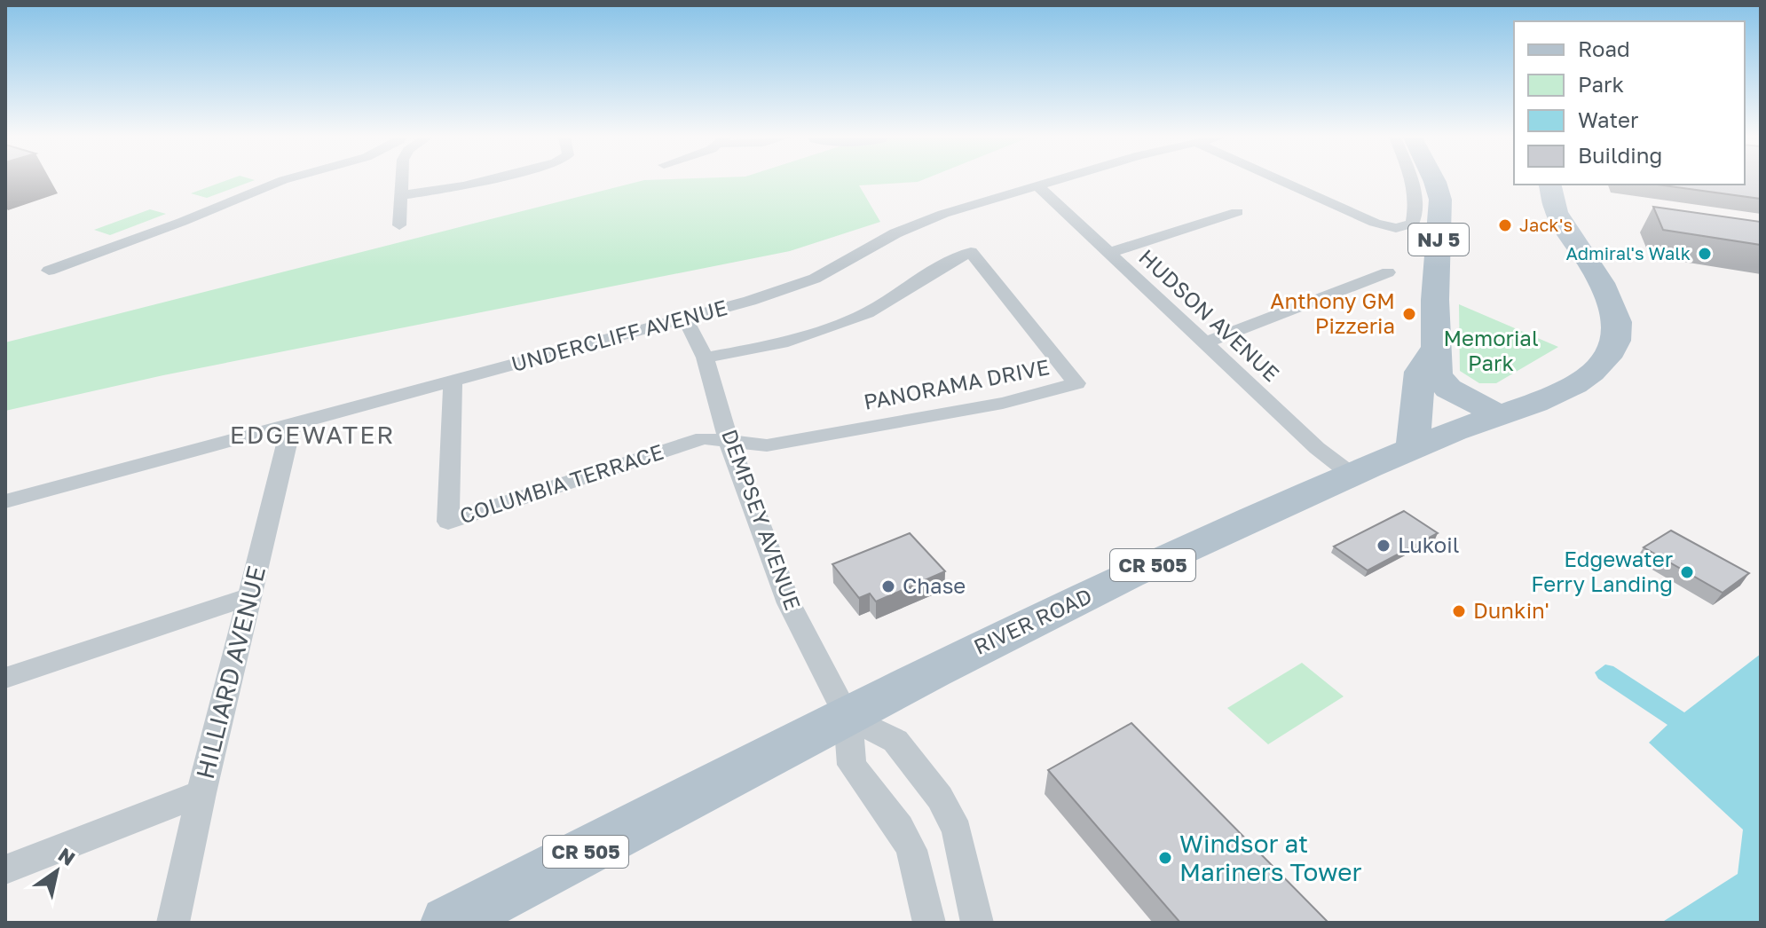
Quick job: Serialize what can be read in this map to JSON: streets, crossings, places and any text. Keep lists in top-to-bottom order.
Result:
{
  "streets": {
    "main road": ["NJ 5", "CR 505", "RIVER ROAD"],
    "street": [
      "HUDSON AVENUE",
      "UNDERCLIFF AVENUE",
      "PANORAMA DRIVE",
      "COLUMBIA TERRACE",
      "DEMPSEY AVENUE",
      "HILLIARD AVENUE"
    ]
  },
  "crossings": [
    ["NJ 5", "RIVER ROAD"],
    ["HUDSON AVENUE", "UNDERCLIFF AVENUE"],
    ["HUDSON AVENUE", "RIVER ROAD"],
    ["UNDERCLIFF AVENUE", "COLUMBIA TERRACE"],
    ["UNDERCLIFF AVENUE", "DEMPSEY AVENUE"],
    ["UNDERCLIFF AVENUE", "HILLIARD AVENUE"],
    ["PANORAMA DRIVE", "COLUMBIA TERRACE"],
    ["PANORAMA DRIVE", "DEMPSEY AVENUE"],
    ["COLUMBIA TERRACE", "DEMPSEY AVENUE"],
    ["DEMPSEY AVENUE", "RIVER ROAD"]
  ],
  "districts": ["EDGEWATER"],
  "parks": ["Memorial Park"],
  "places": [
    "Jack's",
    "Admiral's Walk",
    "Anthony GM Pizzeria",
    "Lukoil",
    "Edgewater Ferry Landing",
    "Chase",
    "Dunkin'",
    "Windsor at Mariners Tower"
  ],
  "legend": [
    "Road",
    "Park",
    "Water",
    "Building"
  ],
  "north": "top right"
}
